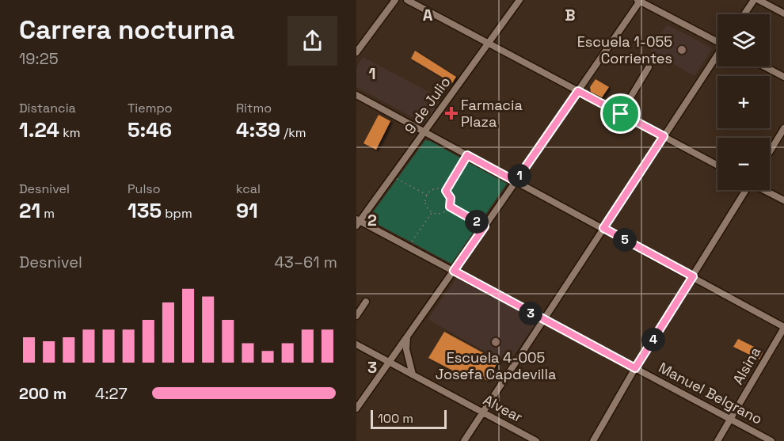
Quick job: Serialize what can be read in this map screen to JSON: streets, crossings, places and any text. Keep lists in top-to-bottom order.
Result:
{
  "streets": {
    "street": [
      "9 de Julio",
      "Alsina",
      "Manuel Belgrano",
      "Alvear"
    ]
  },
  "crossings": [
    ["9 de Julio", "Manuel Belgrano"],
    ["Alsina", "Manuel Belgrano"]
  ],
  "places": {
    "other": ["Escuela 1-055 Corrientes", "Escuela 4-005 Josefa Capdevilla"],
    "health": ["Farmacia Plaza"]
  },
  "scale_bar": "100 m",
  "page": {
    "heading": ["Carrera nocturna", "19:25"],
    "map_buttons": ["+", "−"],
    "stats": [
      ["Distancia", "1.24 km"],
      ["Tiempo", "5:46"],
      ["Ritmo", "4:39 /km"],
      ["Desnivel", "21 m"],
      ["Pulso", "135 bpm"],
      ["kcal", "91"]
    ],
    "pins": [
      "1",
      "2",
      "5",
      "3",
      "4"
    ],
    "chart": ["Desnivel", "43–61 m"],
    "list": [
      {
        "name": "200 m",
        "note": "4:27"
      }
    ],
    "scale": "100 m"
  },
  "grid": {
    "columns": ["A", "B"],
    "rows": ["1", "2", "3"]
  }
}
